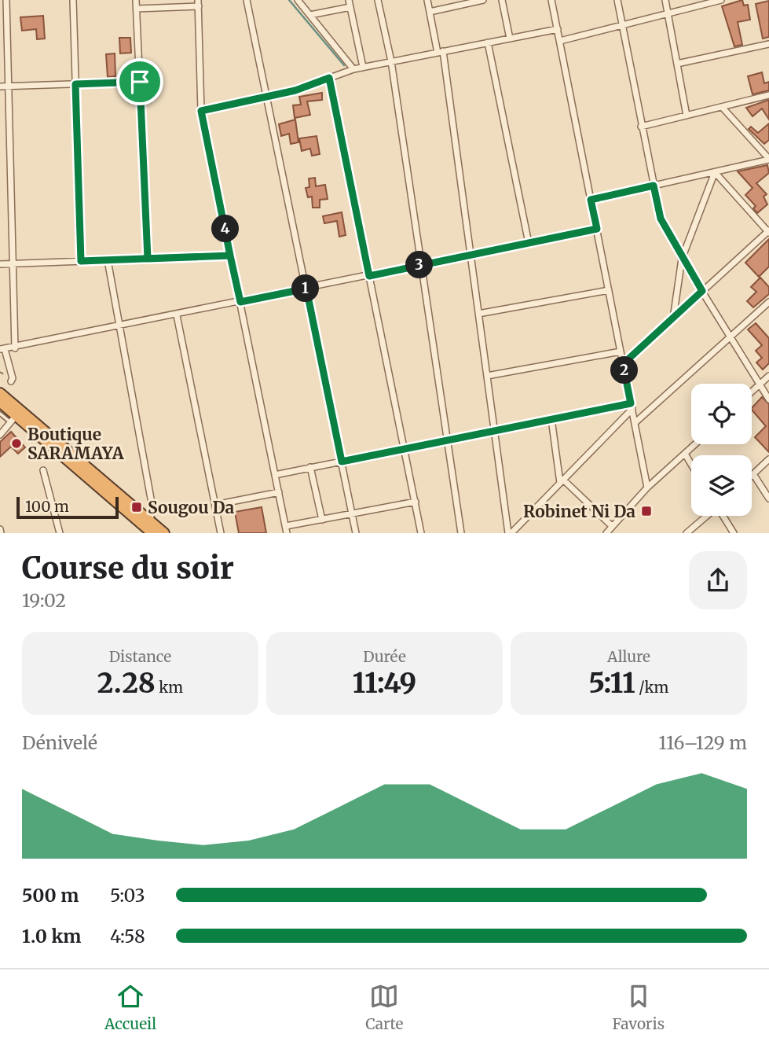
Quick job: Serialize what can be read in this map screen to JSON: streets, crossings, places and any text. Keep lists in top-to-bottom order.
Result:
{
  "places": {
    "other": ["Boutique SARAMAYA"],
    "transit": ["Sougou Da", "Robinet Ni Da"]
  },
  "scale_bar": "100 m",
  "page": {
    "pins": [
      "4",
      "3",
      "1",
      "2"
    ],
    "scale": "100 m",
    "heading": ["Course du soir", "19:02"],
    "stats": [
      ["Distance", "2.28 km"],
      ["Durée", "11:49"],
      ["Allure", "5:11 /km"]
    ],
    "chart": ["Dénivelé", "116–129 m"],
    "list": [
      {
        "name": "500 m",
        "note": "5:03"
      },
      {
        "name": "1.0 km",
        "note": "4:58"
      }
    ],
    "tabs": ["Accueil", "Carte", "Favoris"]
  }
}
